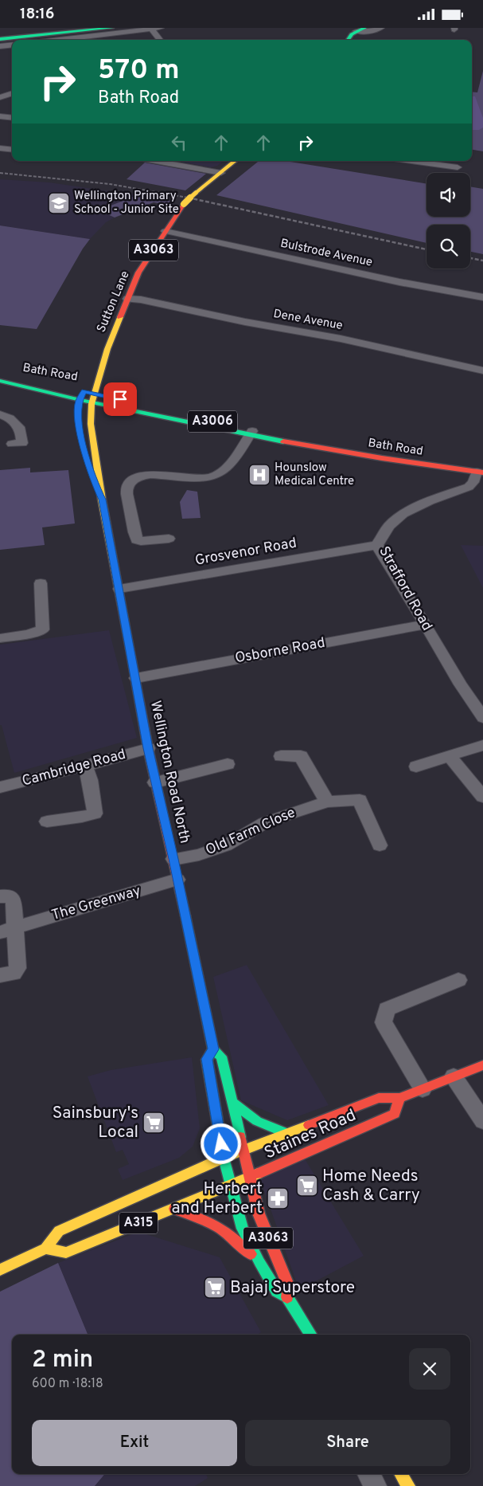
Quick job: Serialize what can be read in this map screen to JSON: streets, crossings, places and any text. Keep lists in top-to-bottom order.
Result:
{
  "streets": {
    "main road": [
      "A3063",
      "Sutton Lane",
      "Bath Road",
      "A3006",
      "Wellington Road North",
      "Staines Road",
      "A315"
    ],
    "street": [
      "Bulstrode Avenue",
      "Dene Avenue",
      "Grosvenor Road",
      "Strafford Road",
      "Osborne Road",
      "Cambridge Road",
      "Old Farm Close",
      "The Greenway"
    ]
  },
  "crossings": [
    ["A3063", "Wellington Road North"],
    ["A3063", "Staines Road"],
    ["Bulstrode Avenue", "Sutton Lane"],
    ["Sutton Lane", "Dene Avenue"],
    ["Sutton Lane", "Bath Road"],
    ["Sutton Lane", "Wellington Road North"],
    ["Bath Road", "Strafford Road"],
    ["Bath Road", "Wellington Road North"],
    ["Grosvenor Road", "Strafford Road"],
    ["Grosvenor Road", "Wellington Road North"],
    ["Strafford Road", "Osborne Road"],
    ["Osborne Road", "Wellington Road North"],
    ["Cambridge Road", "Wellington Road North"],
    ["Wellington Road North", "Old Farm Close"],
    ["Wellington Road North", "The Greenway"],
    ["Wellington Road North", "Staines Road"]
  ],
  "places": {
    "school or university": ["Wellington Primary School - Junior Site"],
    "hospital": ["Hounslow Medical Centre"],
    "supermarket": ["Sainsbury's Local", "Home Needs Cash & Carry", "Bajaj Superstore"],
    "pharmacy": ["Herbert and Herbert"]
  },
  "page": {
    "status": "18:16",
    "turn": ["570 m", "Bath Road"],
    "heading": ["2 min", "600 m · 18:18"],
    "buttons": ["Exit", "Share"]
  }
}
